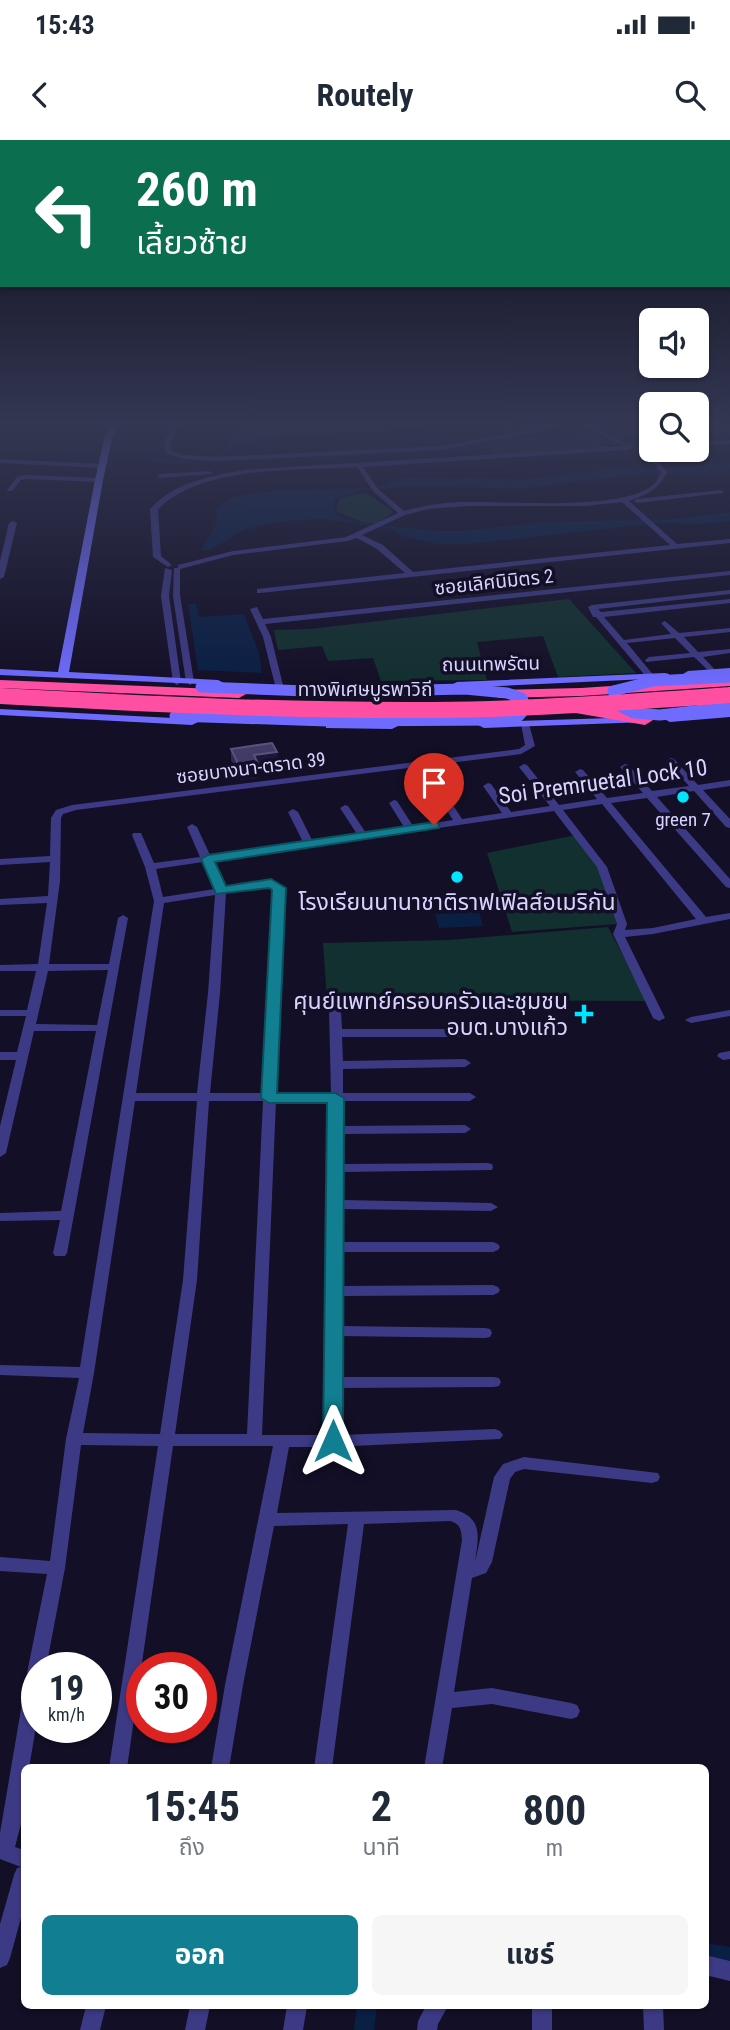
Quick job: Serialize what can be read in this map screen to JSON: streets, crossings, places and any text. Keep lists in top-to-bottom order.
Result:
{
  "streets": {
    "highway": ["ถนนเทพรัตน", "ทางพิเศษบูรพาวิถี"],
    "street": ["ซอยเลิศนิมิตร 2", "ซอยบางนา-ตราด 39", "Soi Premruetal Lock 10"]
  },
  "crossings": [
    ["ถนนเทพรัตน", "ทางพิเศษบูรพาวิถี"]
  ],
  "places": {
    "other": ["green 7", "โรงเรียนนานาชาติราฟเฟิลส์อเมริกัน"],
    "health": ["ศุนย์แพทย์ครอบครัวและชุมชน อบต.บางแก้ว"]
  },
  "page": {
    "status": "15:43",
    "header": "Routely",
    "turn": ["260 m", "เลี้ยวซ้าย"],
    "speed": "19 km/h",
    "limit": "30",
    "eta": [
      "15:45",
      "ถึง",
      "2",
      "นาที",
      "800",
      "m"
    ],
    "buttons": ["ออก", "แชร์"]
  }
}
